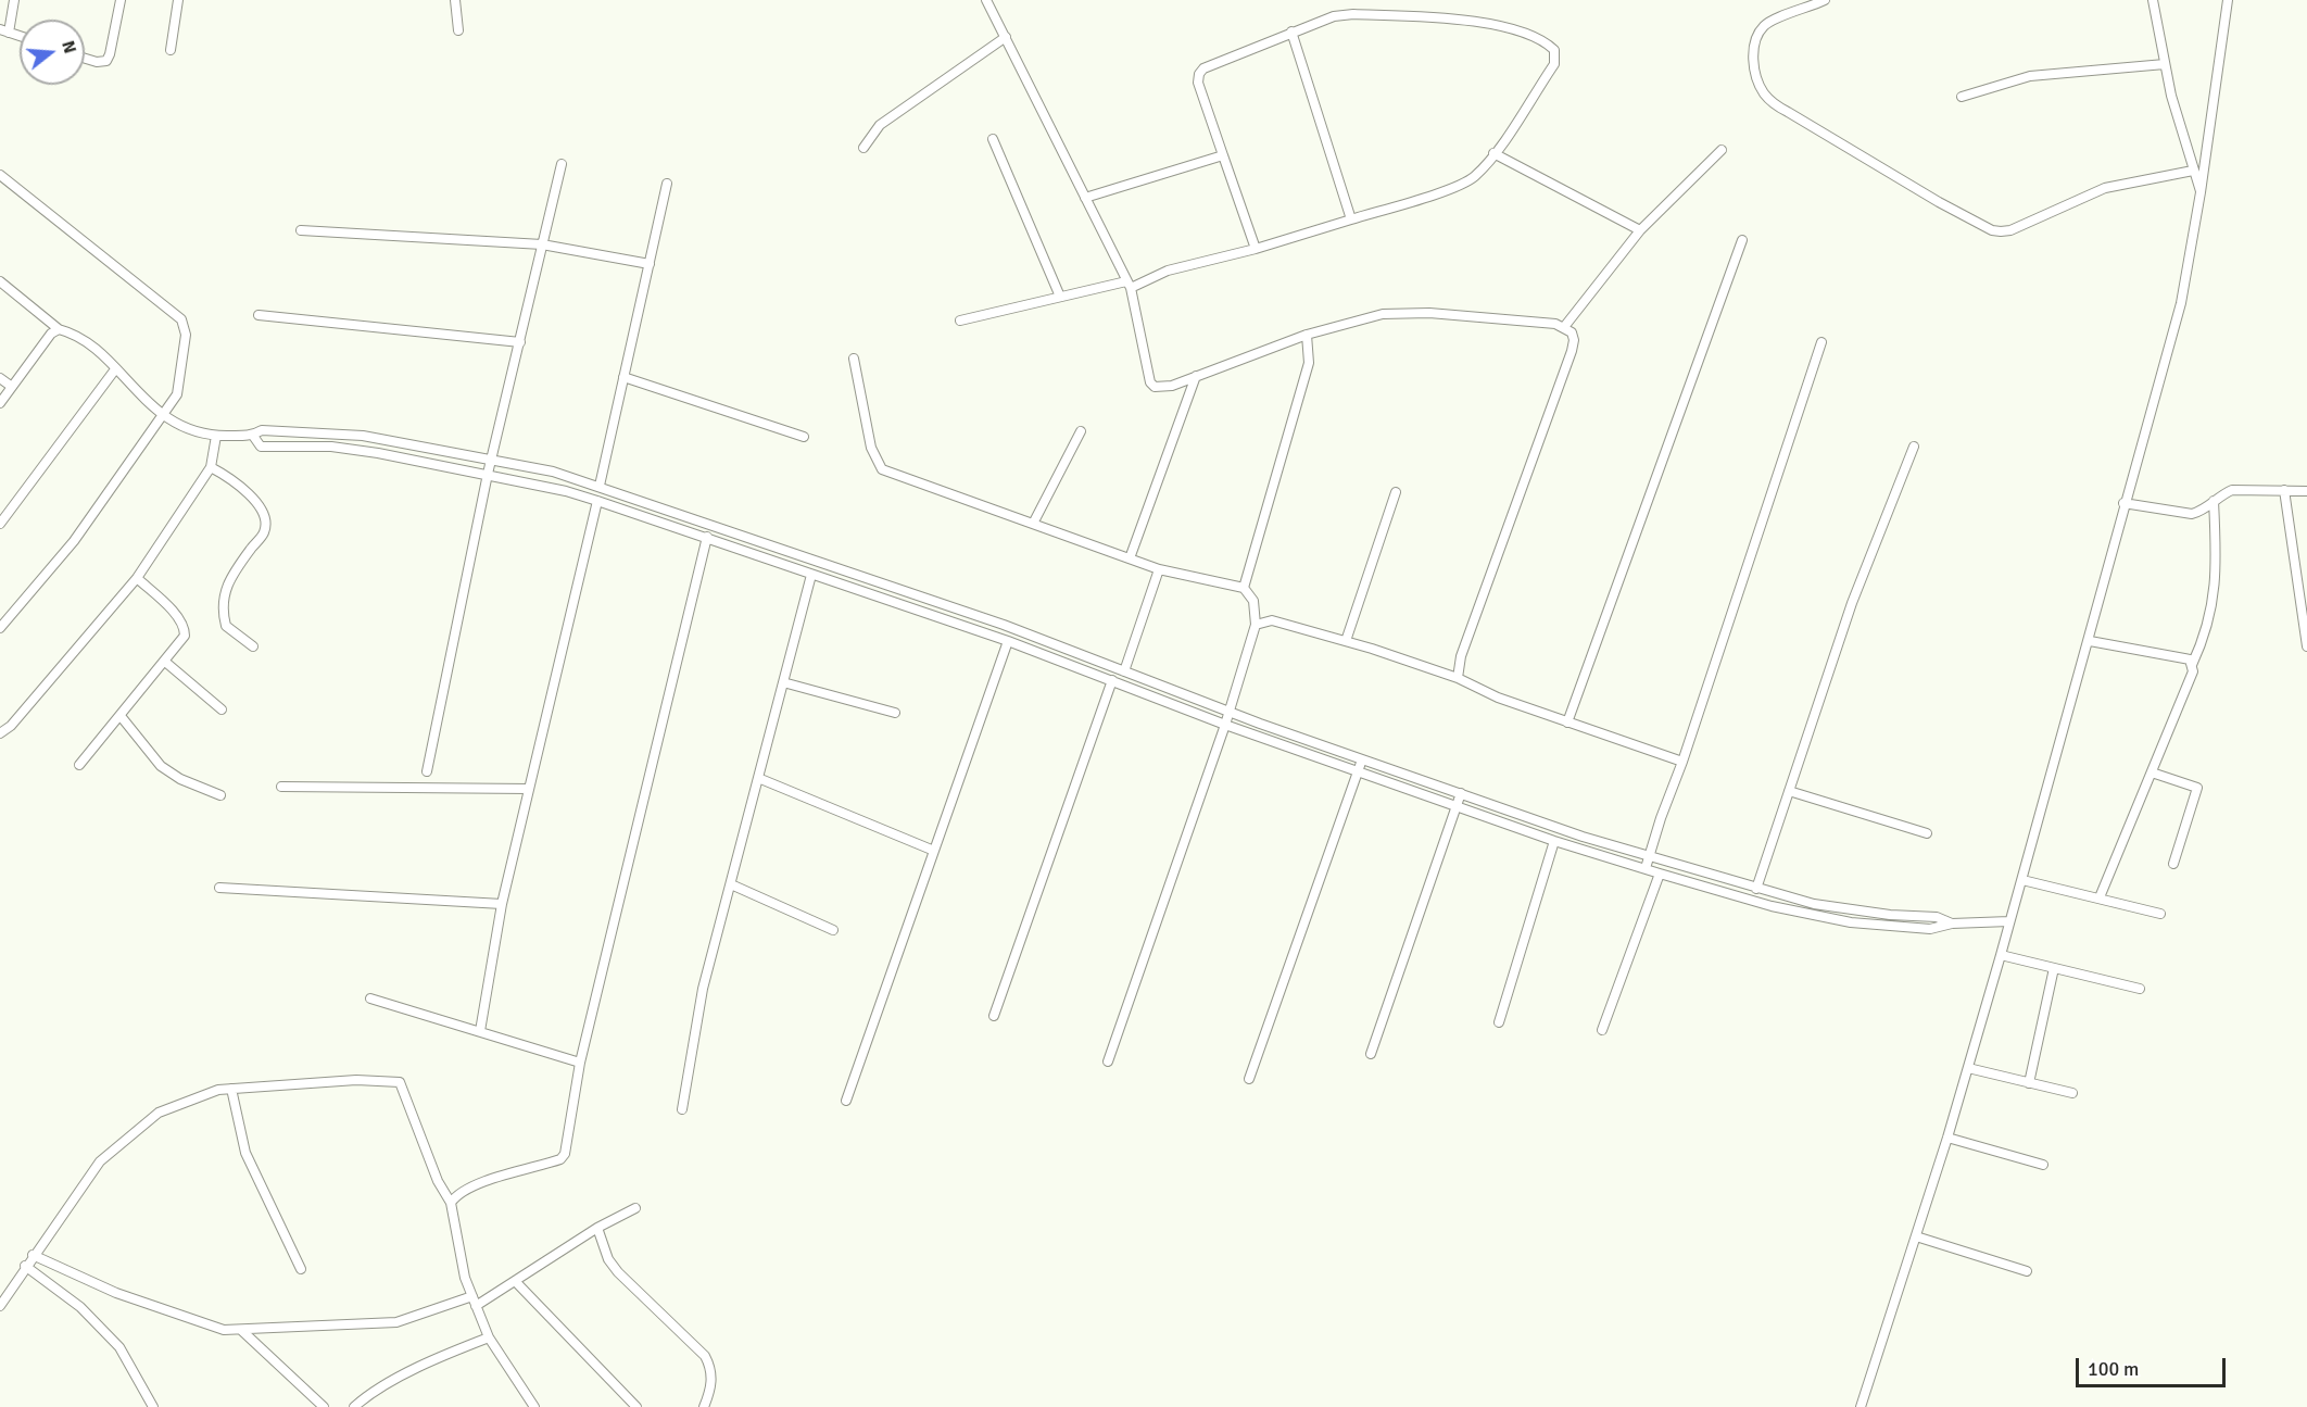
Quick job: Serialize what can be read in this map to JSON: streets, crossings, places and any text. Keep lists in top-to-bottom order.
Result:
{
  "scale_bar": "100 m",
  "north": "right"
}
